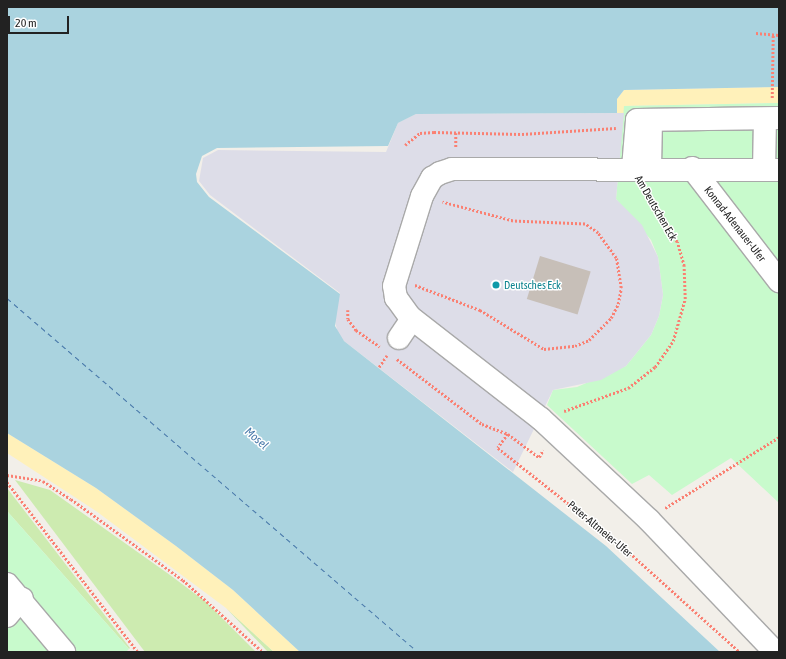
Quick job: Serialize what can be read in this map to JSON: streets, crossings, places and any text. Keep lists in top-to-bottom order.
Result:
{
  "streets": {
    "street": ["Am Deutschen Eck", "Konrad-Adenauer-Ufer"],
    "path": ["Peter-Altmeier-Ufer"]
  },
  "crossings": [
    ["Am Deutschen Eck", "Konrad-Adenauer-Ufer"]
  ],
  "water": ["Mosel"],
  "places": ["Deutsches Eck"],
  "scale_bar": "20 m"
}
